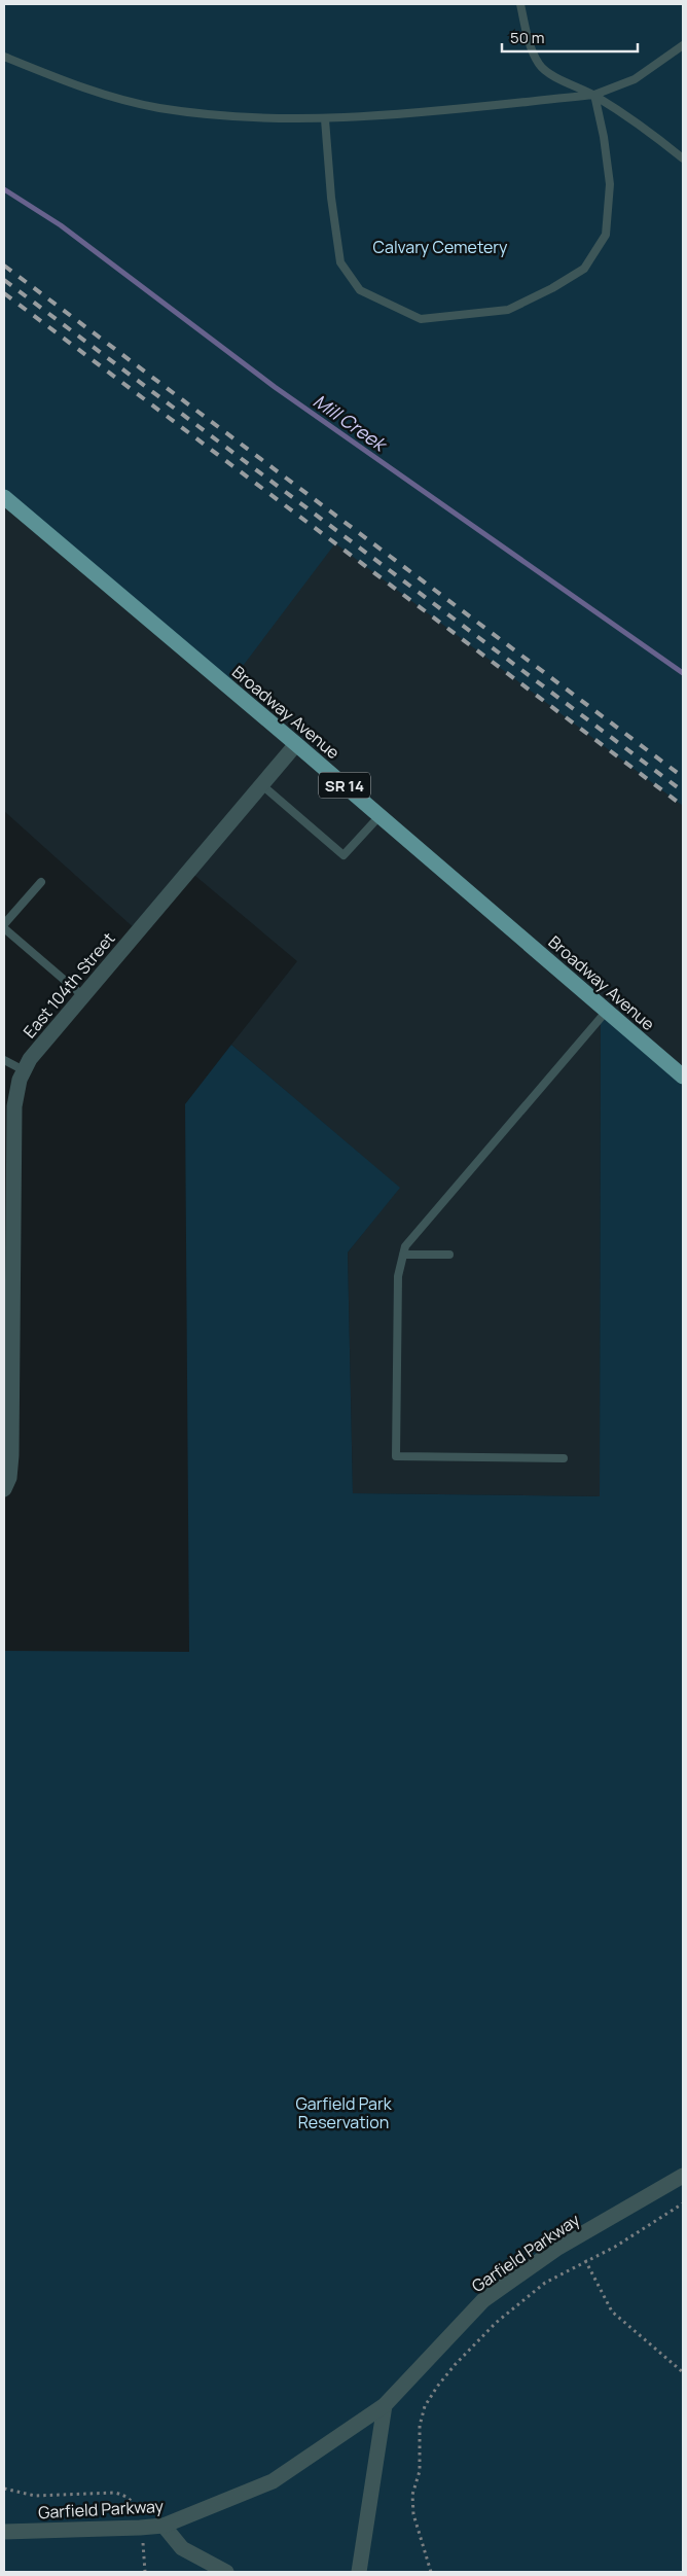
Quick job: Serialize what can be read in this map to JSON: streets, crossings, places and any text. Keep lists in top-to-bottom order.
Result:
{
  "streets": {
    "main road": ["Broadway Avenue", "SR 14"],
    "street": ["East 104th Street", "Garfield Parkway"]
  },
  "crossings": [
    ["Broadway Avenue", "East 104th Street"]
  ],
  "water": ["Mill Creek"],
  "parks": ["Calvary Cemetery", "Garfield Park Reservation"],
  "scale_bar": "50 m"
}
